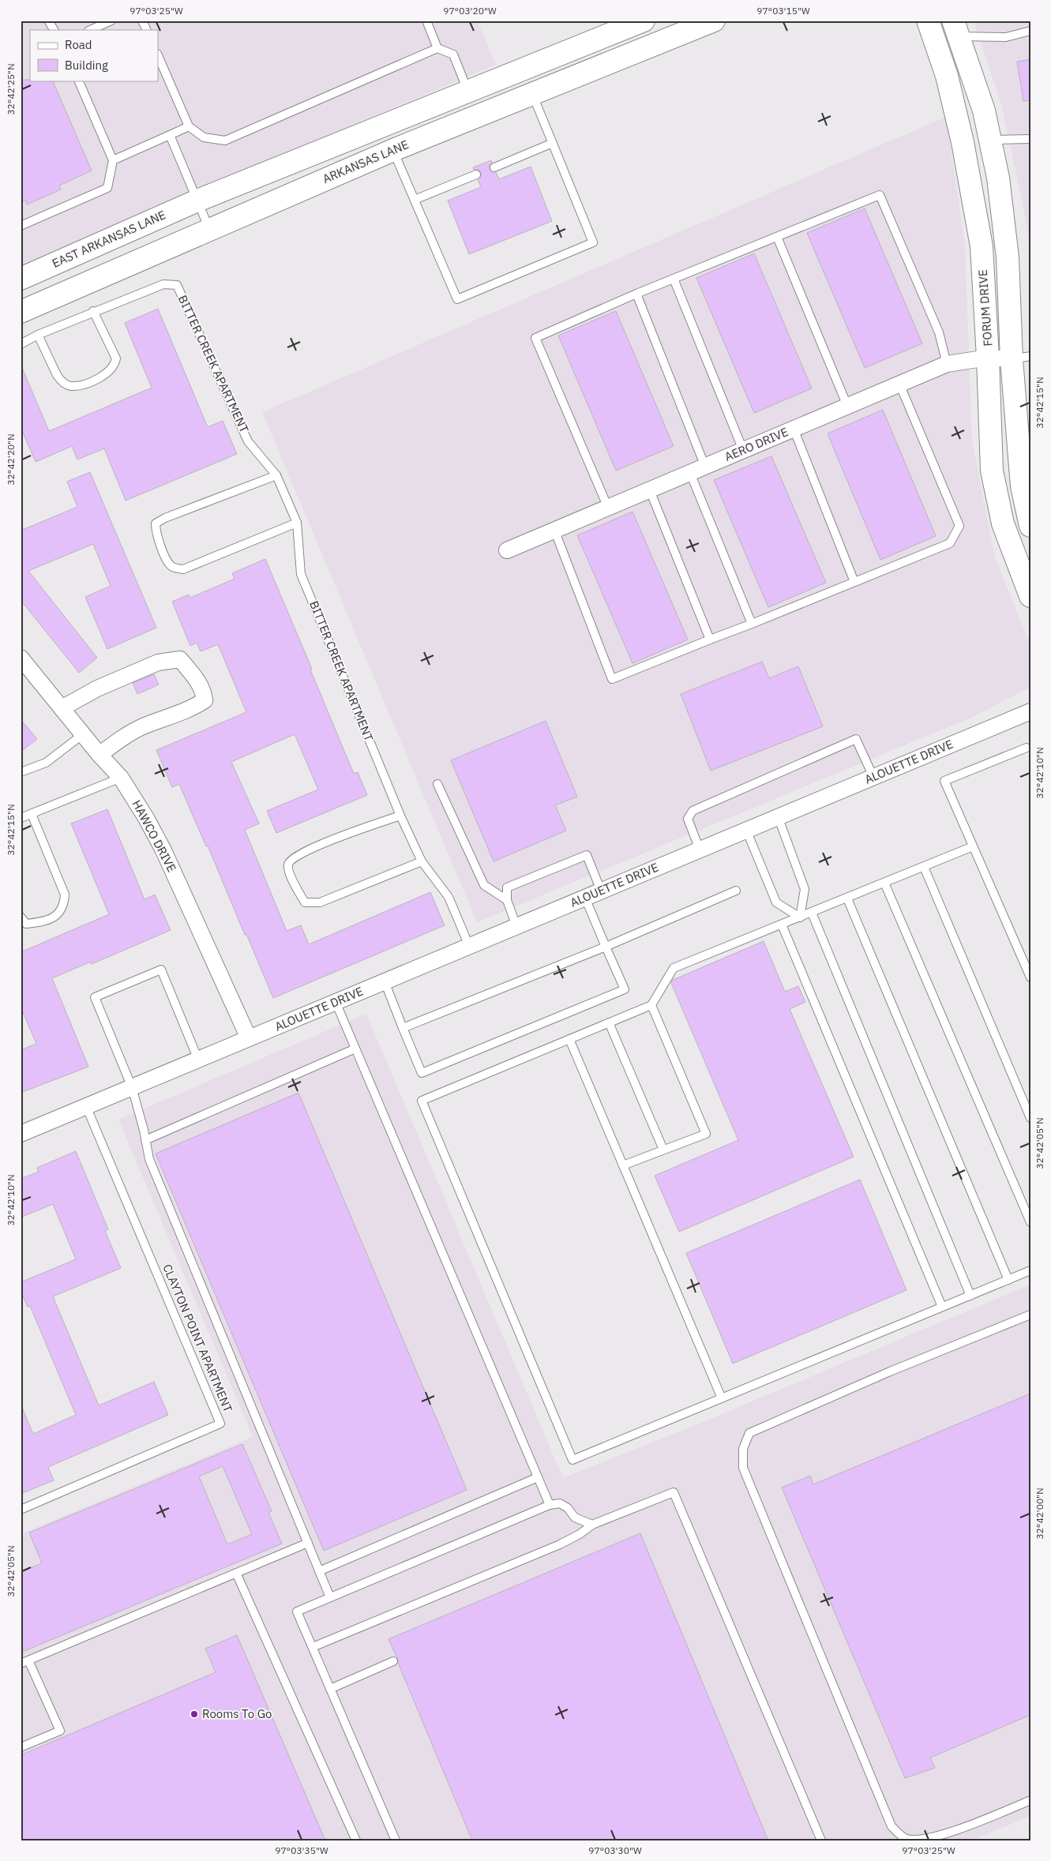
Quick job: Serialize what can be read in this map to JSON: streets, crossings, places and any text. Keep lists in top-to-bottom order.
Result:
{
  "streets": {
    "main road": ["ARKANSAS LANE", "EAST ARKANSAS LANE", "FORUM DRIVE"],
    "street": ["AERO DRIVE", "ALOUETTE DRIVE", "HAWCO DRIVE"],
    "lane": ["BITTER CREEK APARTMENT", "CLAYTON POINT APARTMENT"]
  },
  "crossings": [
    ["FORUM DRIVE", "AERO DRIVE"],
    ["BITTER CREEK APARTMENT", "ALOUETTE DRIVE"],
    ["ALOUETTE DRIVE", "HAWCO DRIVE"],
    ["ALOUETTE DRIVE", "CLAYTON POINT APARTMENT"]
  ],
  "places": ["Rooms To Go"],
  "legend": ["Road", "Building"],
  "coordinates": [
    "97°03'25\"W",
    "97°03'20\"W",
    "97°03'15\"W",
    "32°42'25\"N",
    "32°42'15\"N",
    "32°42'20\"N",
    "32°42'10\"N",
    "32°42'05\"N",
    "32°42'00\"N",
    "97°03'35\"W",
    "97°03'30\"W"
  ]
}
